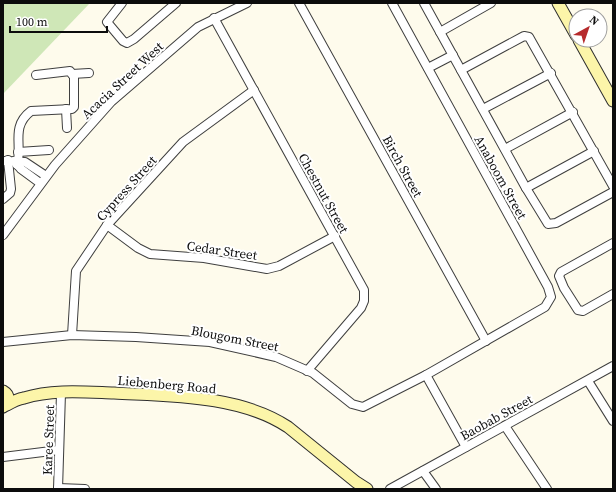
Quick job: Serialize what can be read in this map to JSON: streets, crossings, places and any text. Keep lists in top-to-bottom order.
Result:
{
  "streets": {
    "street": [
      "Acacia Street West",
      "Birch Street",
      "Anaboom Street",
      "Cypress Street",
      "Chestnut Street",
      "Cedar Street",
      "Blougom Street",
      "Liebenberg Road",
      "Baobab Street",
      "Karee Street"
    ]
  },
  "crossings": [
    ["Acacia Street West", "Chestnut Street"],
    ["Birch Street", "Blougom Street"],
    ["Anaboom Street", "Blougom Street"],
    ["Cypress Street", "Chestnut Street"],
    ["Cypress Street", "Cedar Street"],
    ["Cypress Street", "Blougom Street"],
    ["Chestnut Street", "Cedar Street"],
    ["Chestnut Street", "Blougom Street"],
    ["Liebenberg Road", "Karee Street"]
  ],
  "scale_bar": "100 m",
  "north": "top right"
}
